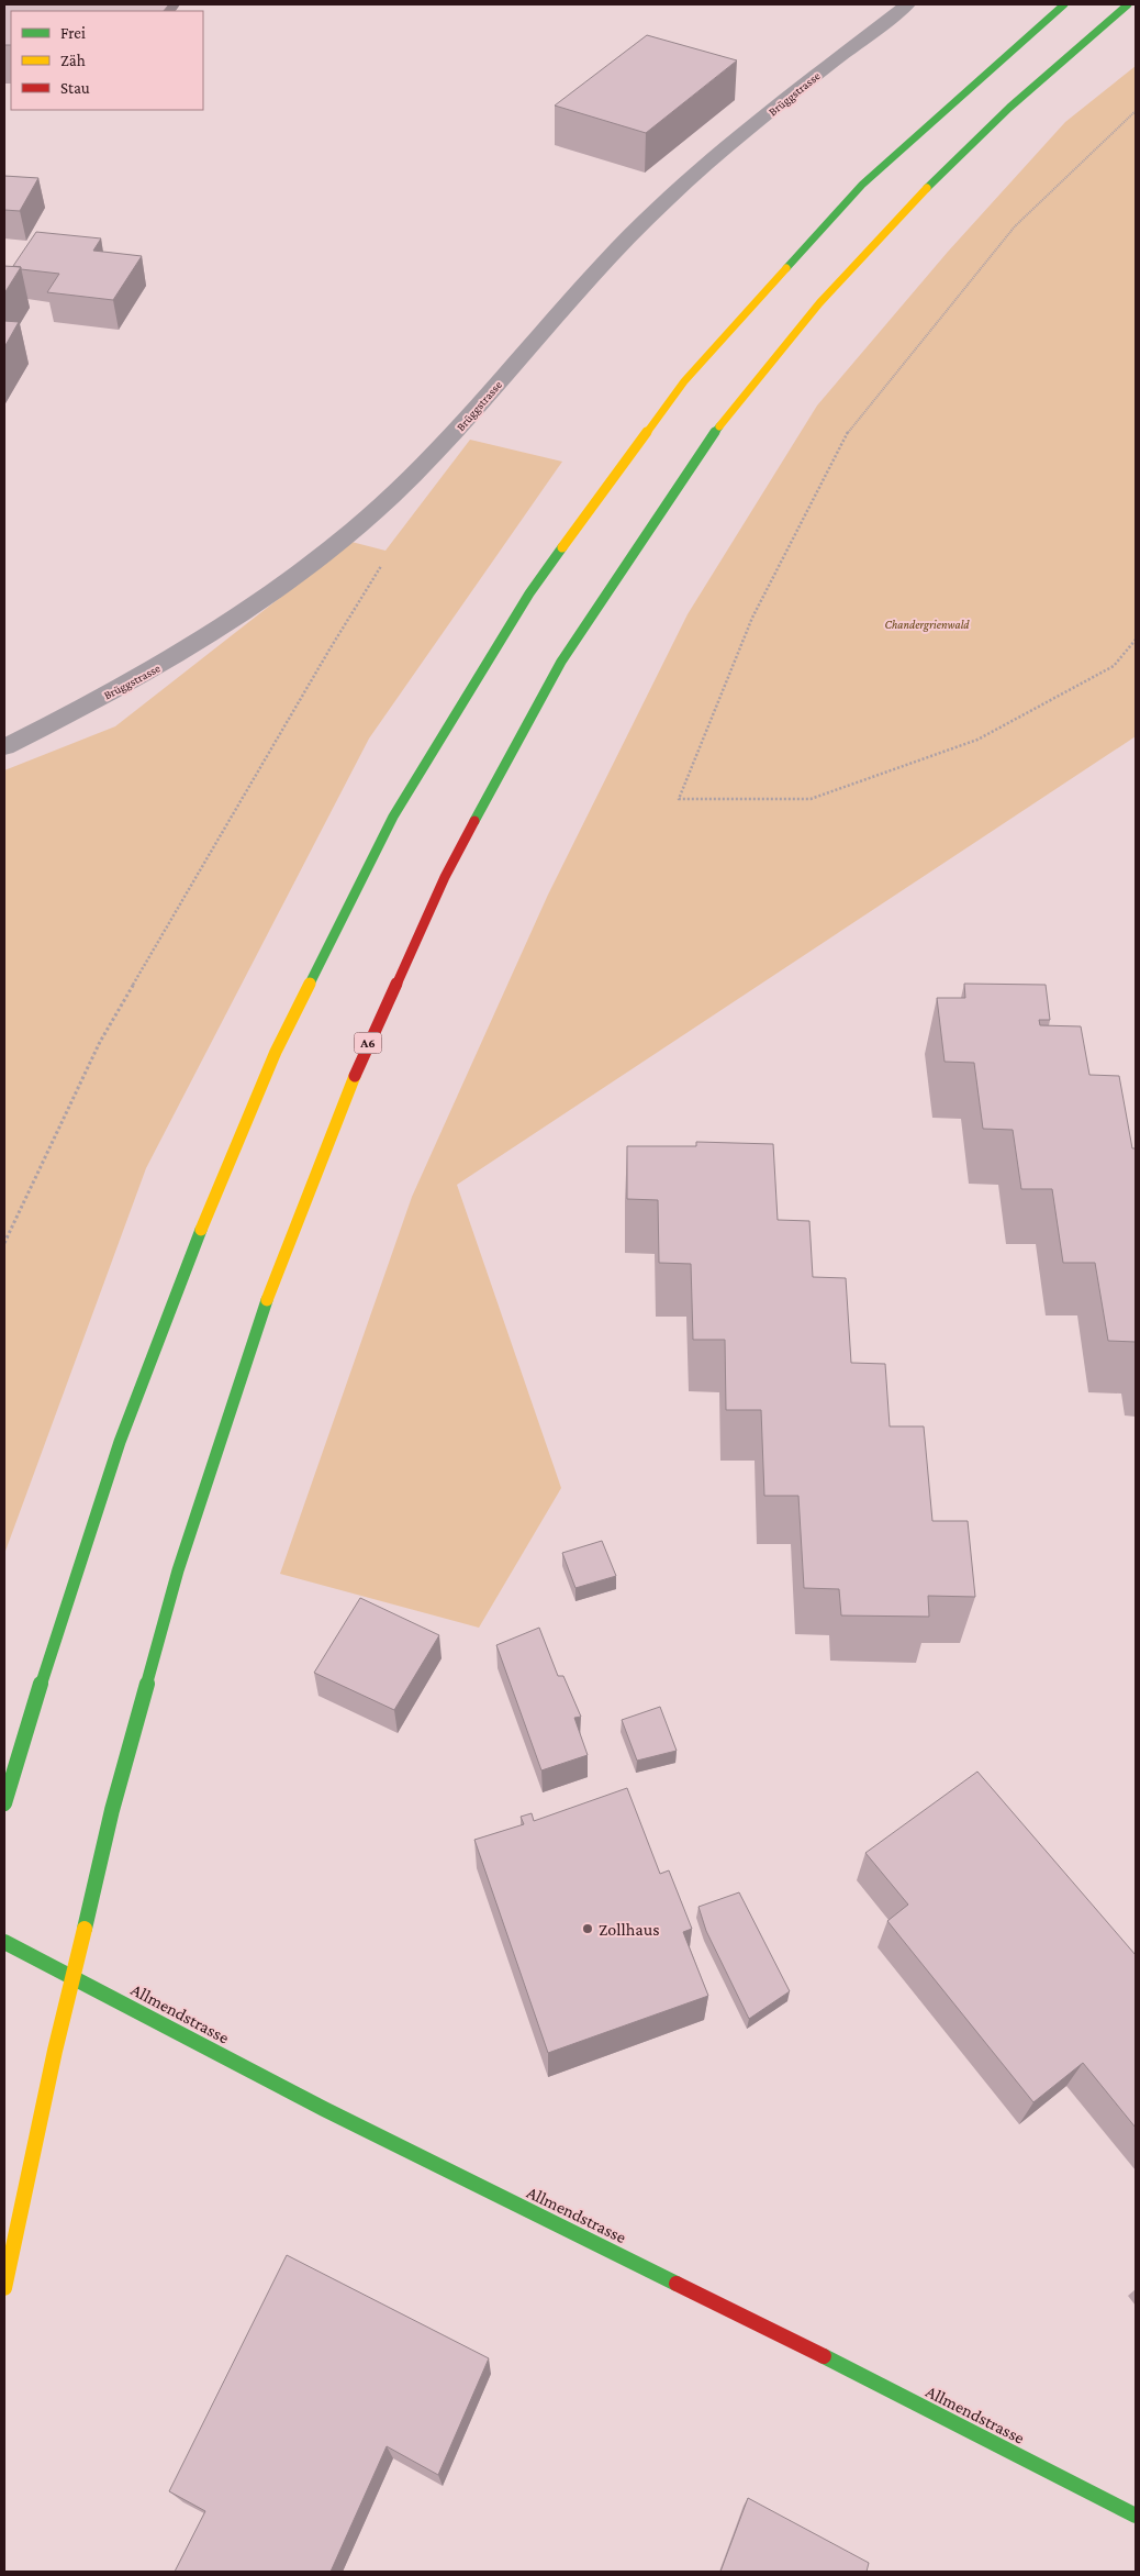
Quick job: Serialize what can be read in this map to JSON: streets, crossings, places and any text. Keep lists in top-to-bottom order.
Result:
{
  "streets": {
    "main road": ["A6", "Allmendstrasse"],
    "street": ["Brüggstrasse"]
  },
  "parks": ["Chandergrienwald"],
  "places": ["Zollhaus"],
  "legend": ["Frei", "Zäh", "Stau"]
}
